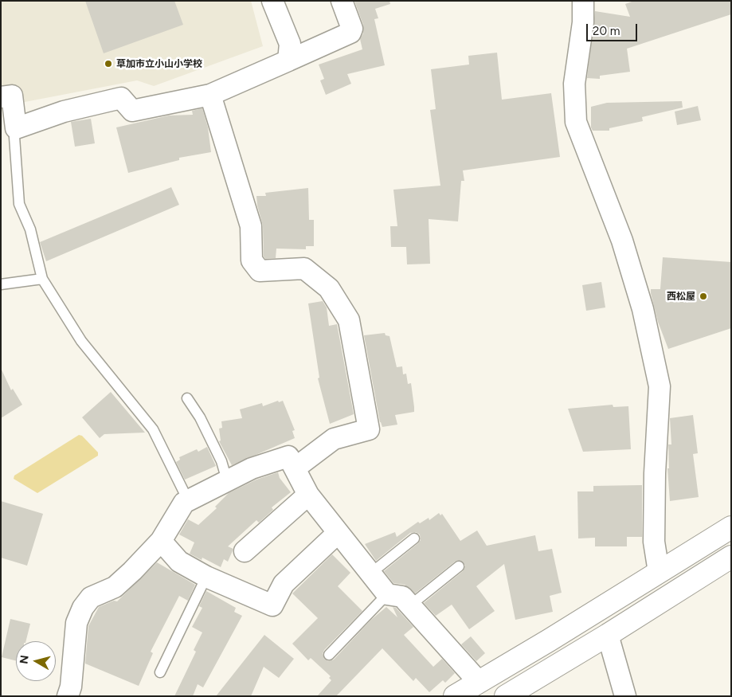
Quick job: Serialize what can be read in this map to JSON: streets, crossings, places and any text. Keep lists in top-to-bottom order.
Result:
{
  "places": ["草加市立小山小学校", "西松屋"],
  "scale_bar": "20 m",
  "north": "left"
}
